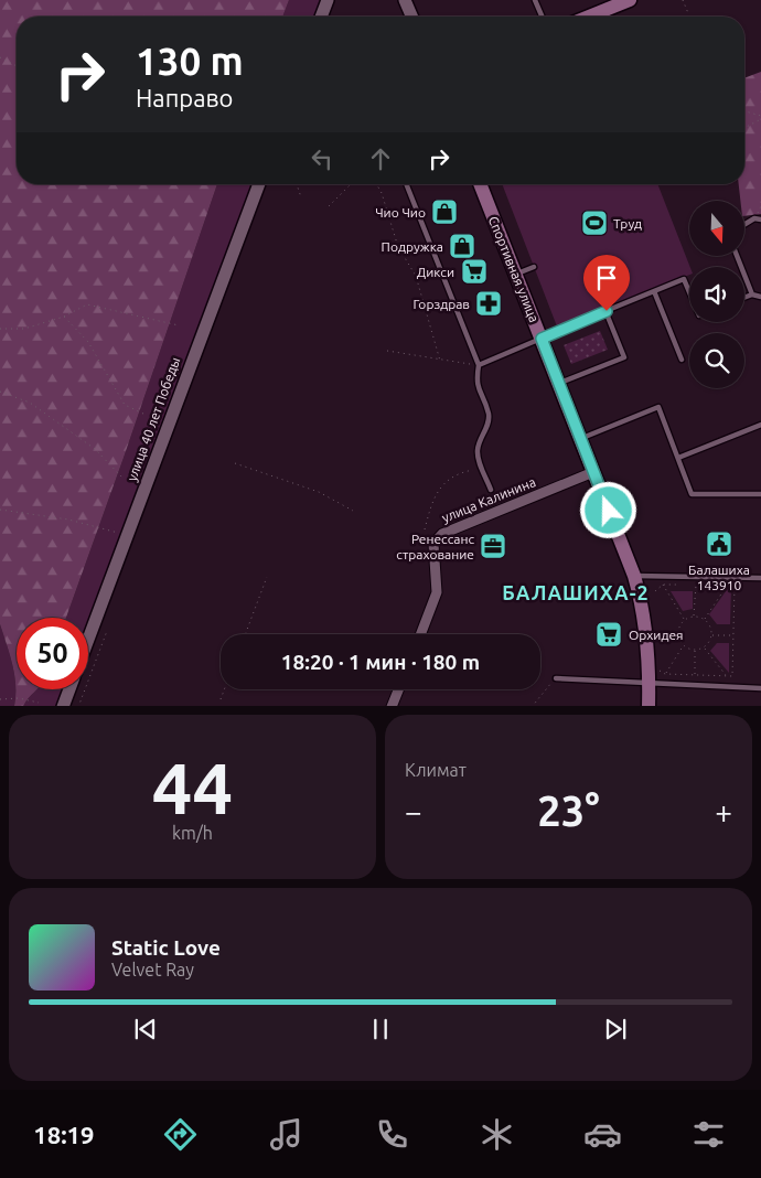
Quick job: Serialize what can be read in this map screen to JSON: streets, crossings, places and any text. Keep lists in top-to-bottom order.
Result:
{
  "streets": {
    "main road": ["Спортивная улица"],
    "street": ["улица 40 лет Победы", "улица Калинина"]
  },
  "crossings": [
    ["Спортивная улица", "улица Калинина"]
  ],
  "districts": ["БАЛАШИХА-2"],
  "places": {
    "shop": ["Чио Чио", "Подружка"],
    "sports": ["Труд"],
    "supermarket": ["Дикси", "Орхидея"],
    "pharmacy": ["Горздрав"],
    "public building": ["Балашиха 143910"],
    "office": ["Ренессанс страхование"]
  },
  "north": "bottom",
  "page": {
    "turn": ["130 m", "Направо"],
    "limit": "50",
    "trip": "18:20 · 1 мин · 180 m",
    "tile": [
      ["44", "km/h"],
      "Климат"
    ],
    "heat": ["−", "23°", "+"],
    "song": ["Static Love", "Velvet Ray"],
    "tabs": "18:19"
  }
}
